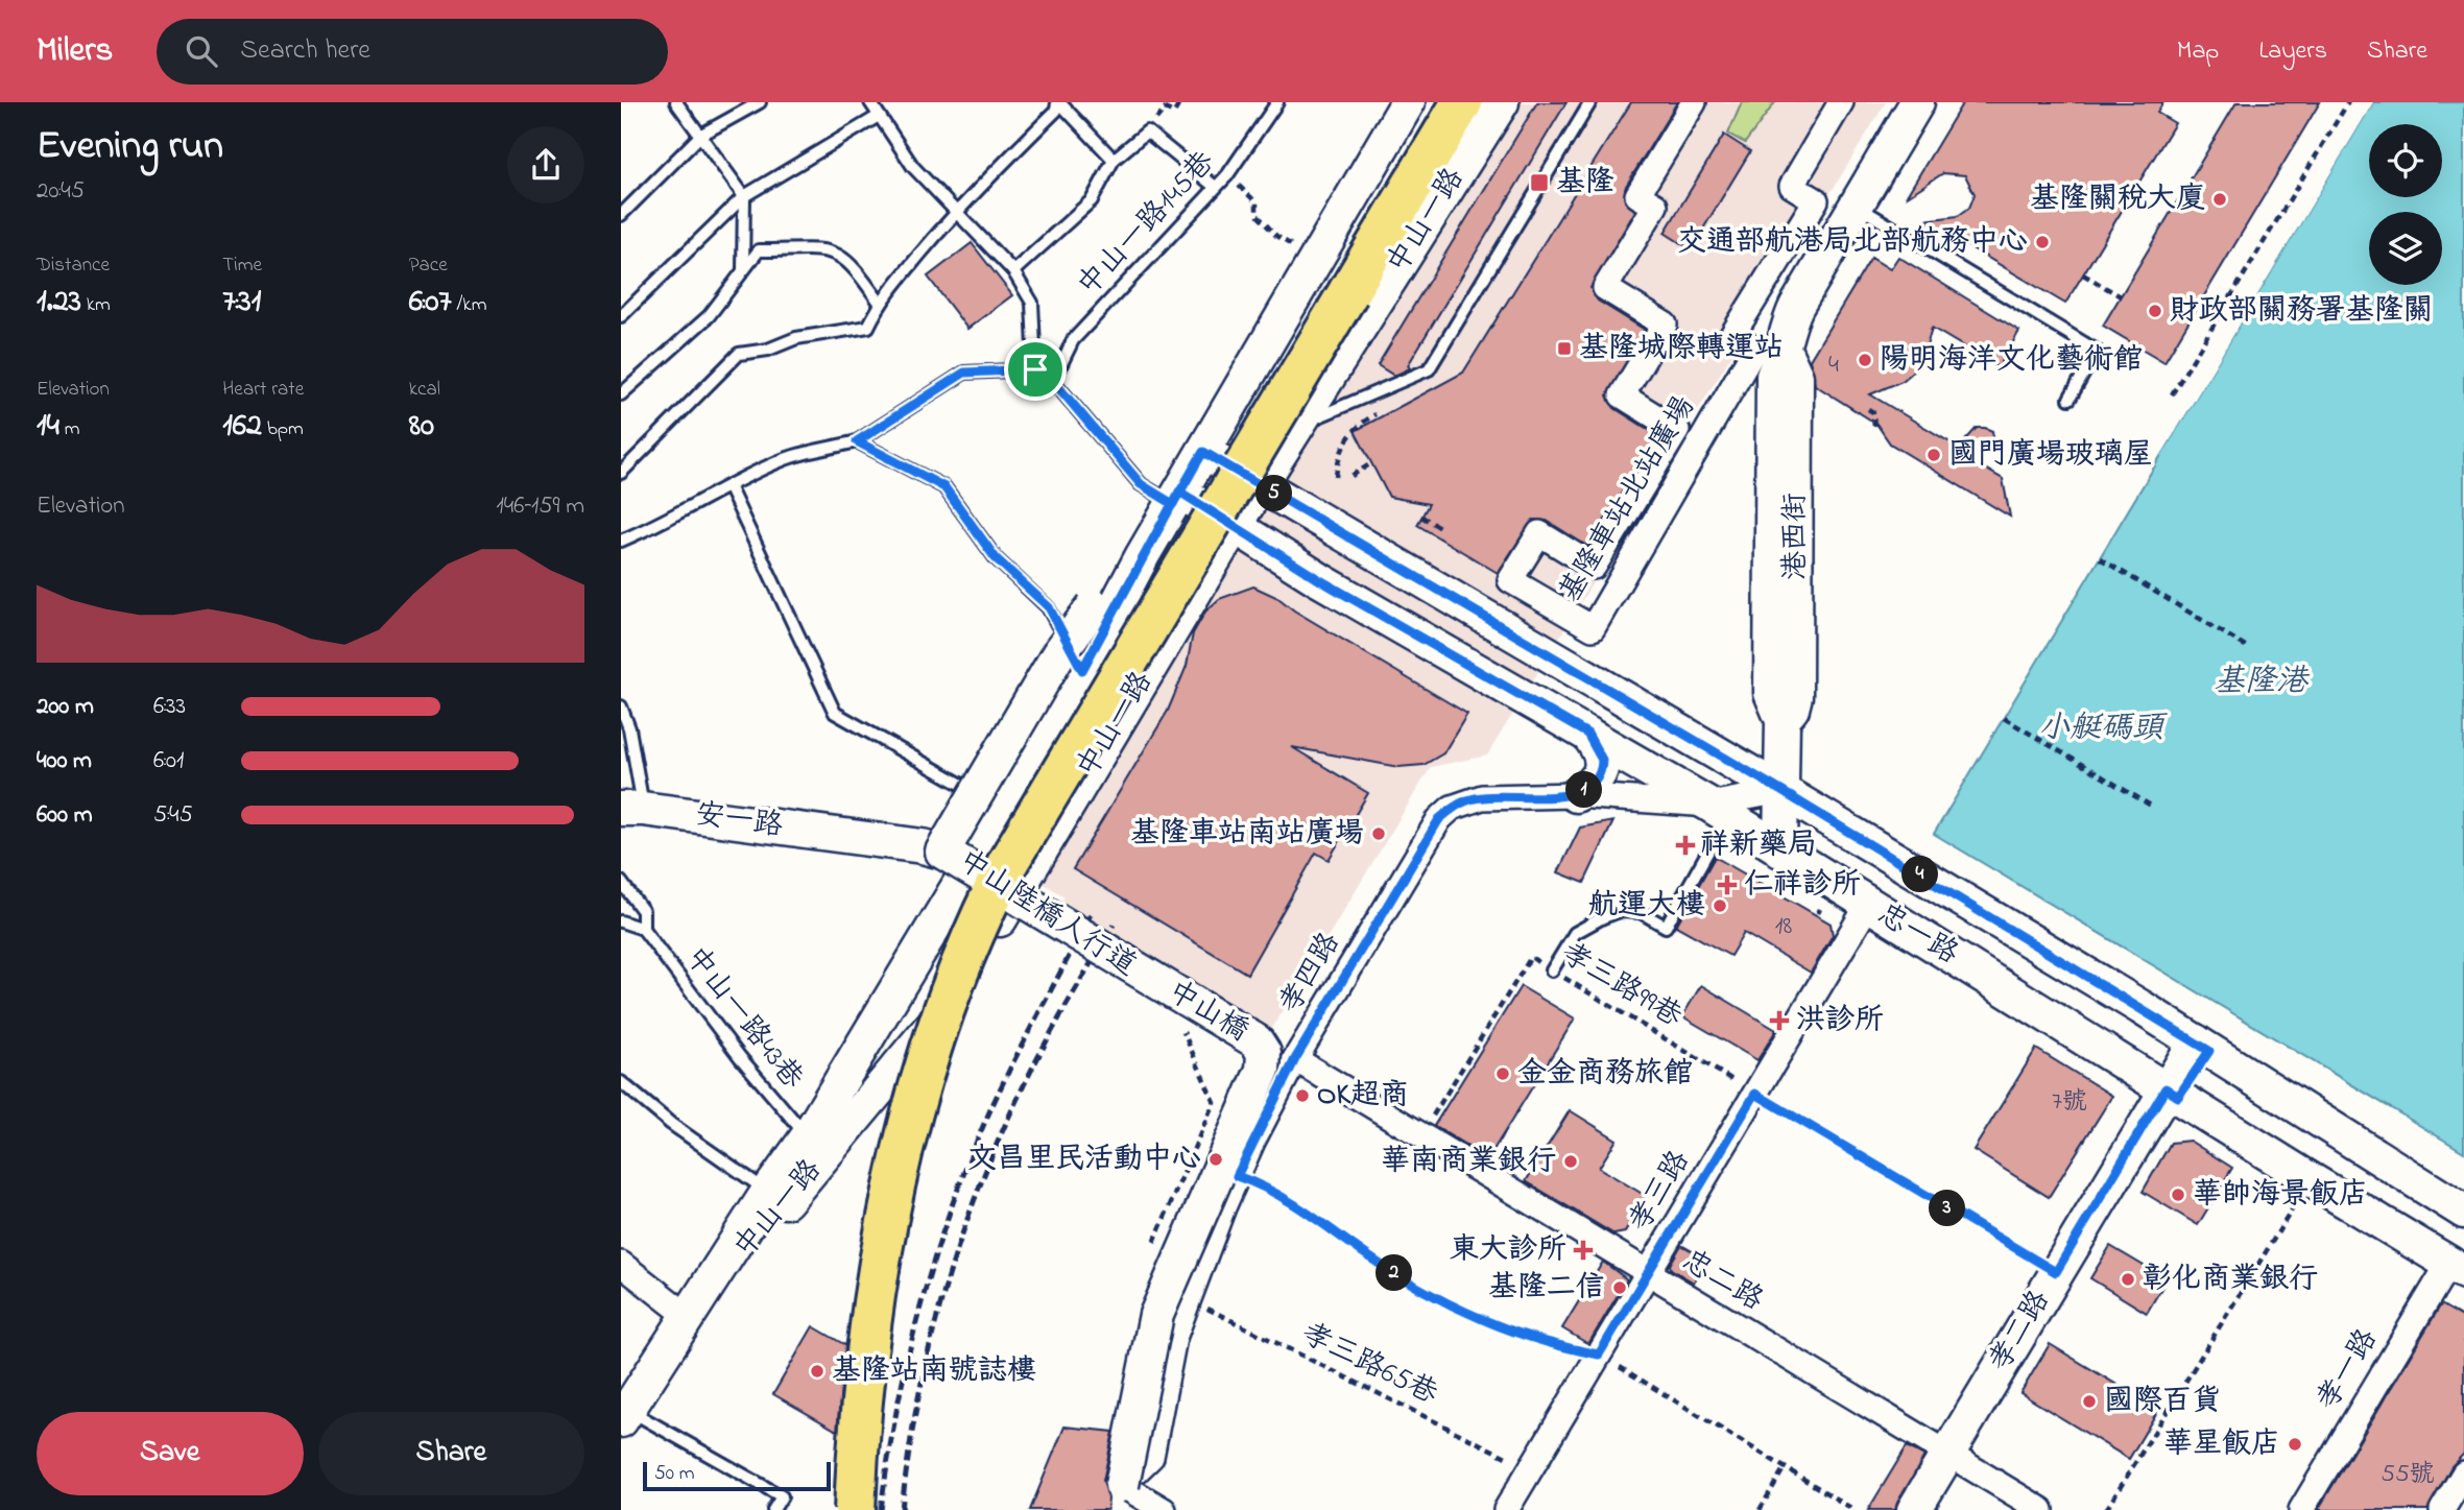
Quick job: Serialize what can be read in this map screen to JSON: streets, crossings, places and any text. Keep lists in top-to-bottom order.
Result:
{
  "streets": {
    "street": [
      "中山一路",
      "基隆車站北站廣場",
      "港西街",
      "安一路",
      "忠一路",
      "孝四路",
      "中山橋",
      "孝三路",
      "忠二路",
      "孝二路",
      "孝一路"
    ],
    "lane": ["中山一路145巷", "中山一路43巷"],
    "path": ["孝三路99巷", "孝三路65巷"]
  },
  "crossings": [
    ["中山一路", "忠一路"],
    ["中山一路", "中山一路43巷"],
    ["港西街", "忠一路"],
    ["港西街", "孝四路"],
    ["安一路", "中山橋"],
    ["忠一路", "孝四路"],
    ["忠一路", "孝三路"],
    ["忠一路", "孝二路"],
    ["忠一路", "孝一路"],
    ["孝四路", "中山橋"],
    ["孝四路", "忠二路"],
    ["孝四路", "孝三路65巷"],
    ["孝三路99巷", "孝三路"],
    ["孝三路99巷", "忠二路"],
    ["孝三路99巷", "孝二路"],
    ["孝三路", "忠二路"],
    ["孝三路", "孝三路65巷"],
    ["忠二路", "孝二路"]
  ],
  "water": ["基隆港", "小艇碼頭"],
  "places": {
    "transit": ["基隆", "基隆城際轉運站"],
    "other": [
      "基隆關稅大廈",
      "交通部航港局北部航務中心",
      "財政部關務署基隆關",
      "陽明海洋文化藝術館",
      "國門廣場玻璃屋",
      "基隆車站南站廣場",
      "航運大樓",
      "金金商務旅館",
      "OK超商",
      "文昌里民活動中心",
      "華南商業銀行",
      "華帥海景飯店",
      "彰化商業銀行",
      "基隆二信",
      "基隆站南號誌樓",
      "國際百貨",
      "華星飯店"
    ],
    "health": [
      "祥新藥局",
      "仁祥診所",
      "洪診所",
      "東大診所"
    ]
  },
  "house_numbers": [
    "4",
    "18",
    "7號",
    "55號"
  ],
  "scale_bar": "50 m",
  "page": {
    "header": "Milers",
    "search": "Search here",
    "nav": ["Map", "Layers", "Share"],
    "heading": ["Evening run", "20:45"],
    "stats": [
      ["Distance", "1.23 km"],
      ["Time", "7:31"],
      ["Pace", "6:07 /km"],
      ["Elevation", "14 m"],
      ["Heart rate", "162 bpm"],
      ["kcal", "80"]
    ],
    "chart": ["Elevation", "146–159 m"],
    "pins": [
      "5",
      "1",
      "4",
      "3",
      "2"
    ],
    "list": [
      {
        "name": "200 m",
        "note": "6:33"
      },
      {
        "name": "400 m",
        "note": "6:01"
      },
      {
        "name": "600 m",
        "note": "5:45"
      }
    ],
    "buttons": ["Save", "Share"],
    "scale": "50 m"
  }
}
